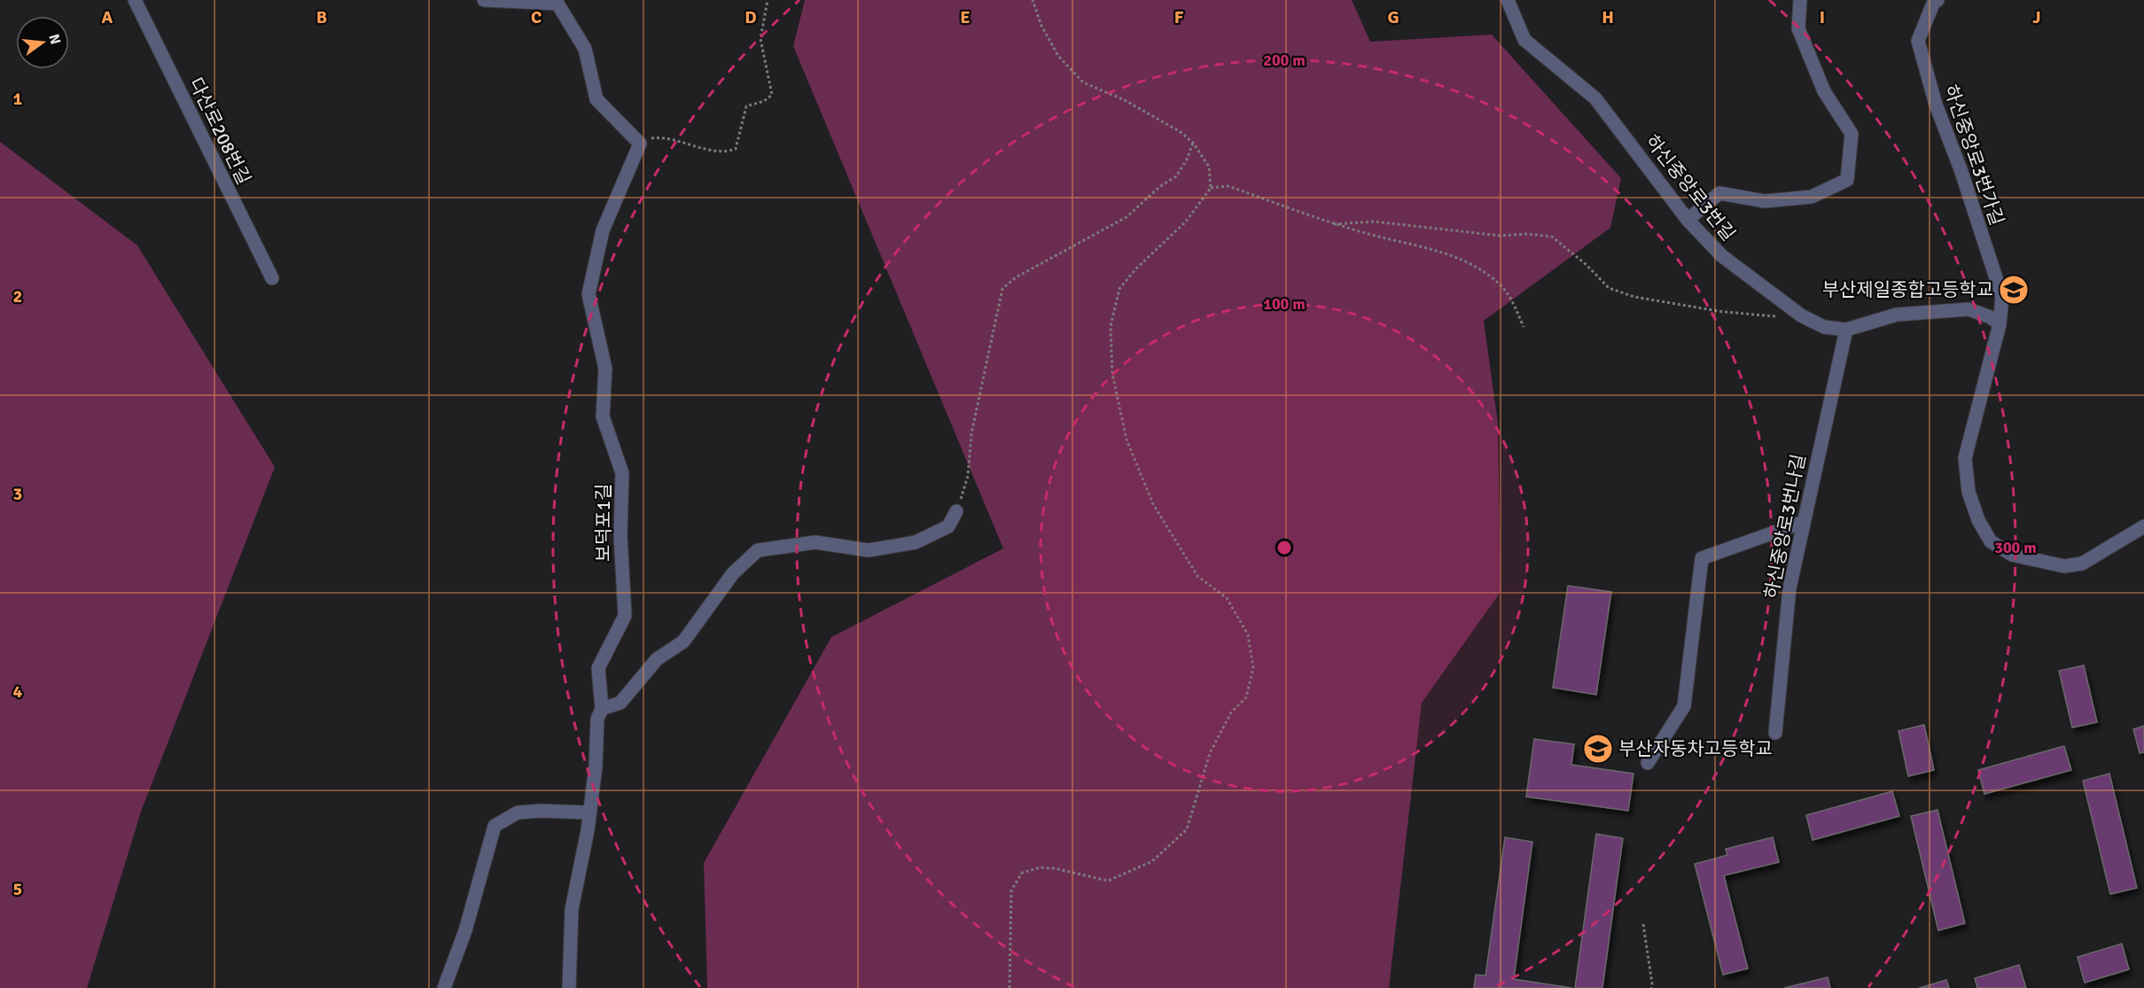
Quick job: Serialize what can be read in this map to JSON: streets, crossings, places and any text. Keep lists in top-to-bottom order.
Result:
{
  "streets": {
    "street": [
      "다산로208번길",
      "하신중앙로3번가길",
      "하신중앙로3번길",
      "보덕포1길",
      "하신중앙로3번나길"
    ]
  },
  "crossings": [
    ["하신중앙로3번가길", "하신중앙로3번길"],
    ["하신중앙로3번길", "하신중앙로3번나길"]
  ],
  "places": {
    "school or university": ["부산제일종합고등학교", "부산자동차고등학교"]
  },
  "north": "right",
  "grid": {
    "columns": [
      "A",
      "B",
      "C",
      "D",
      "E",
      "F",
      "G",
      "H",
      "I",
      "J"
    ],
    "rows": [
      "1",
      "2",
      "3",
      "4",
      "5"
    ]
  },
  "rings": ["200 m", "100 m", "300 m"]
}
